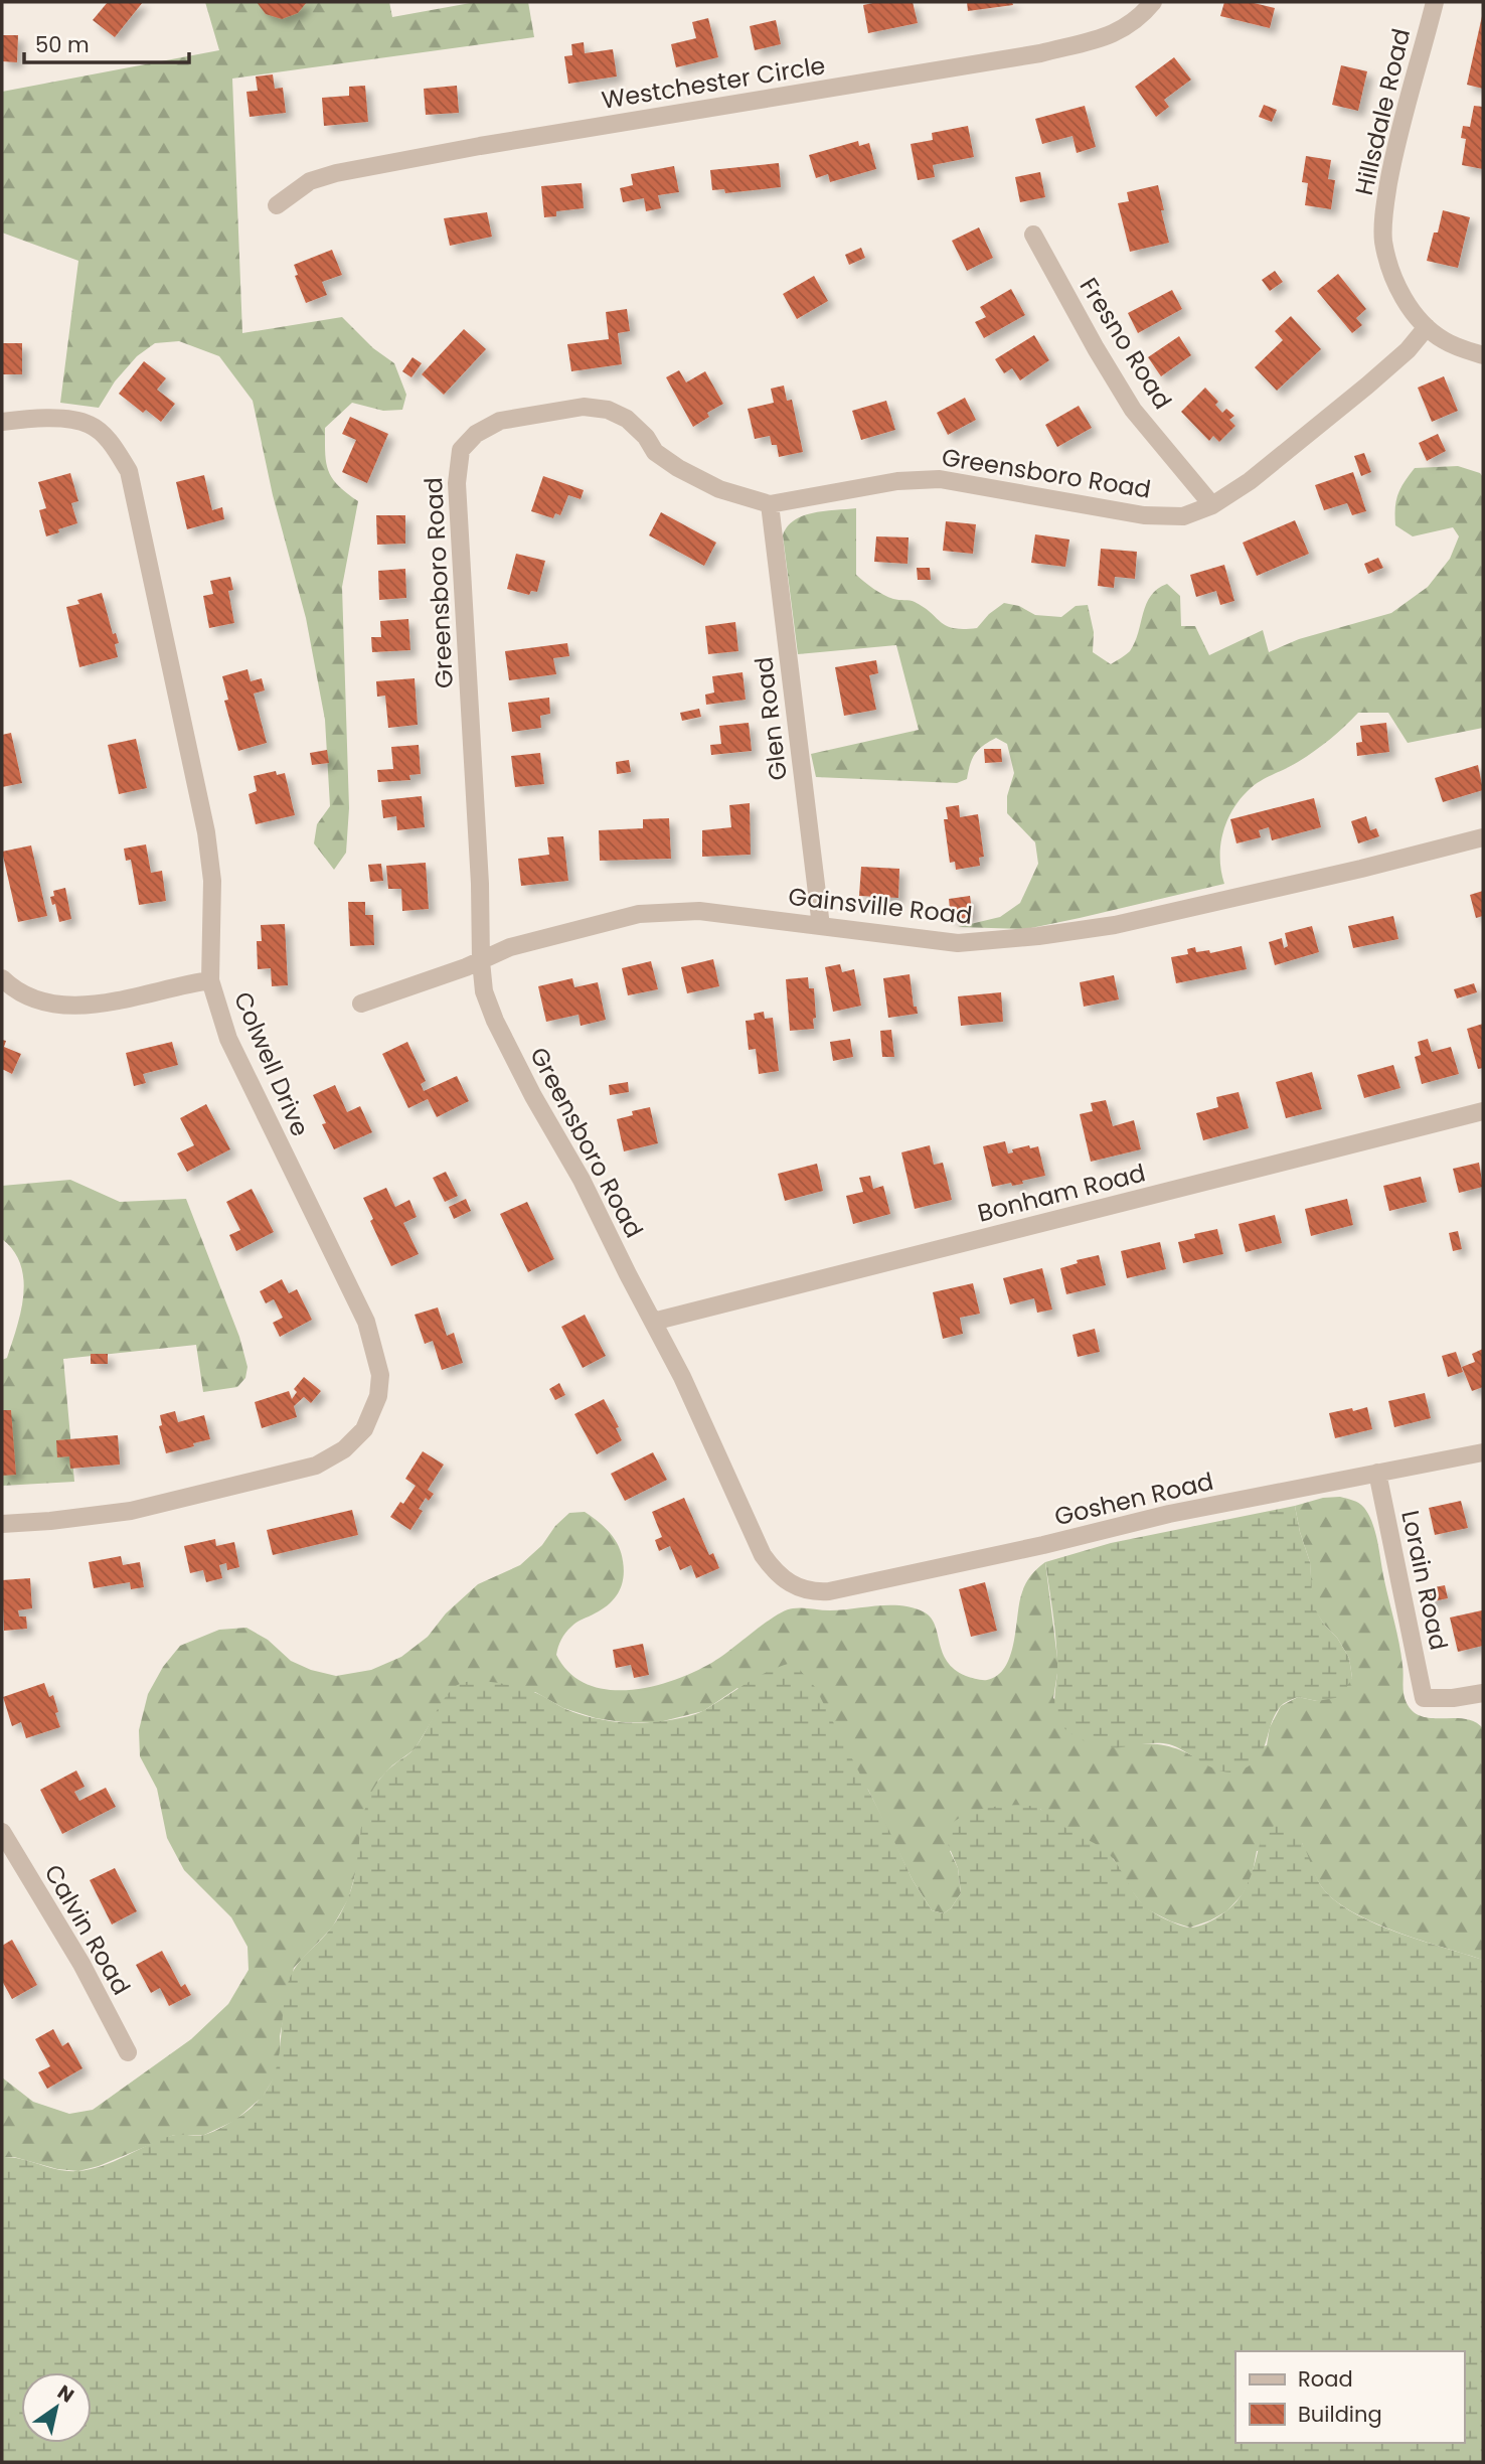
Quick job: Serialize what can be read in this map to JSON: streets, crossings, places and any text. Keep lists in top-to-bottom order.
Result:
{
  "streets": {
    "street": [
      "Westchester Circle",
      "Hillsdale Road",
      "Fresno Road",
      "Greensboro Road",
      "Glen Road",
      "Gainsville Road",
      "Colwell Drive",
      "Bonham Road",
      "Goshen Road",
      "Lorain Road",
      "Calvin Road"
    ]
  },
  "crossings": [
    ["Hillsdale Road", "Greensboro Road"],
    ["Fresno Road", "Greensboro Road"],
    ["Greensboro Road", "Glen Road"],
    ["Greensboro Road", "Gainsville Road"],
    ["Greensboro Road", "Bonham Road"],
    ["Greensboro Road", "Goshen Road"],
    ["Glen Road", "Gainsville Road"],
    ["Goshen Road", "Lorain Road"]
  ],
  "legend": ["Road", "Building"],
  "scale_bar": "50 m",
  "north": "top right"
}
